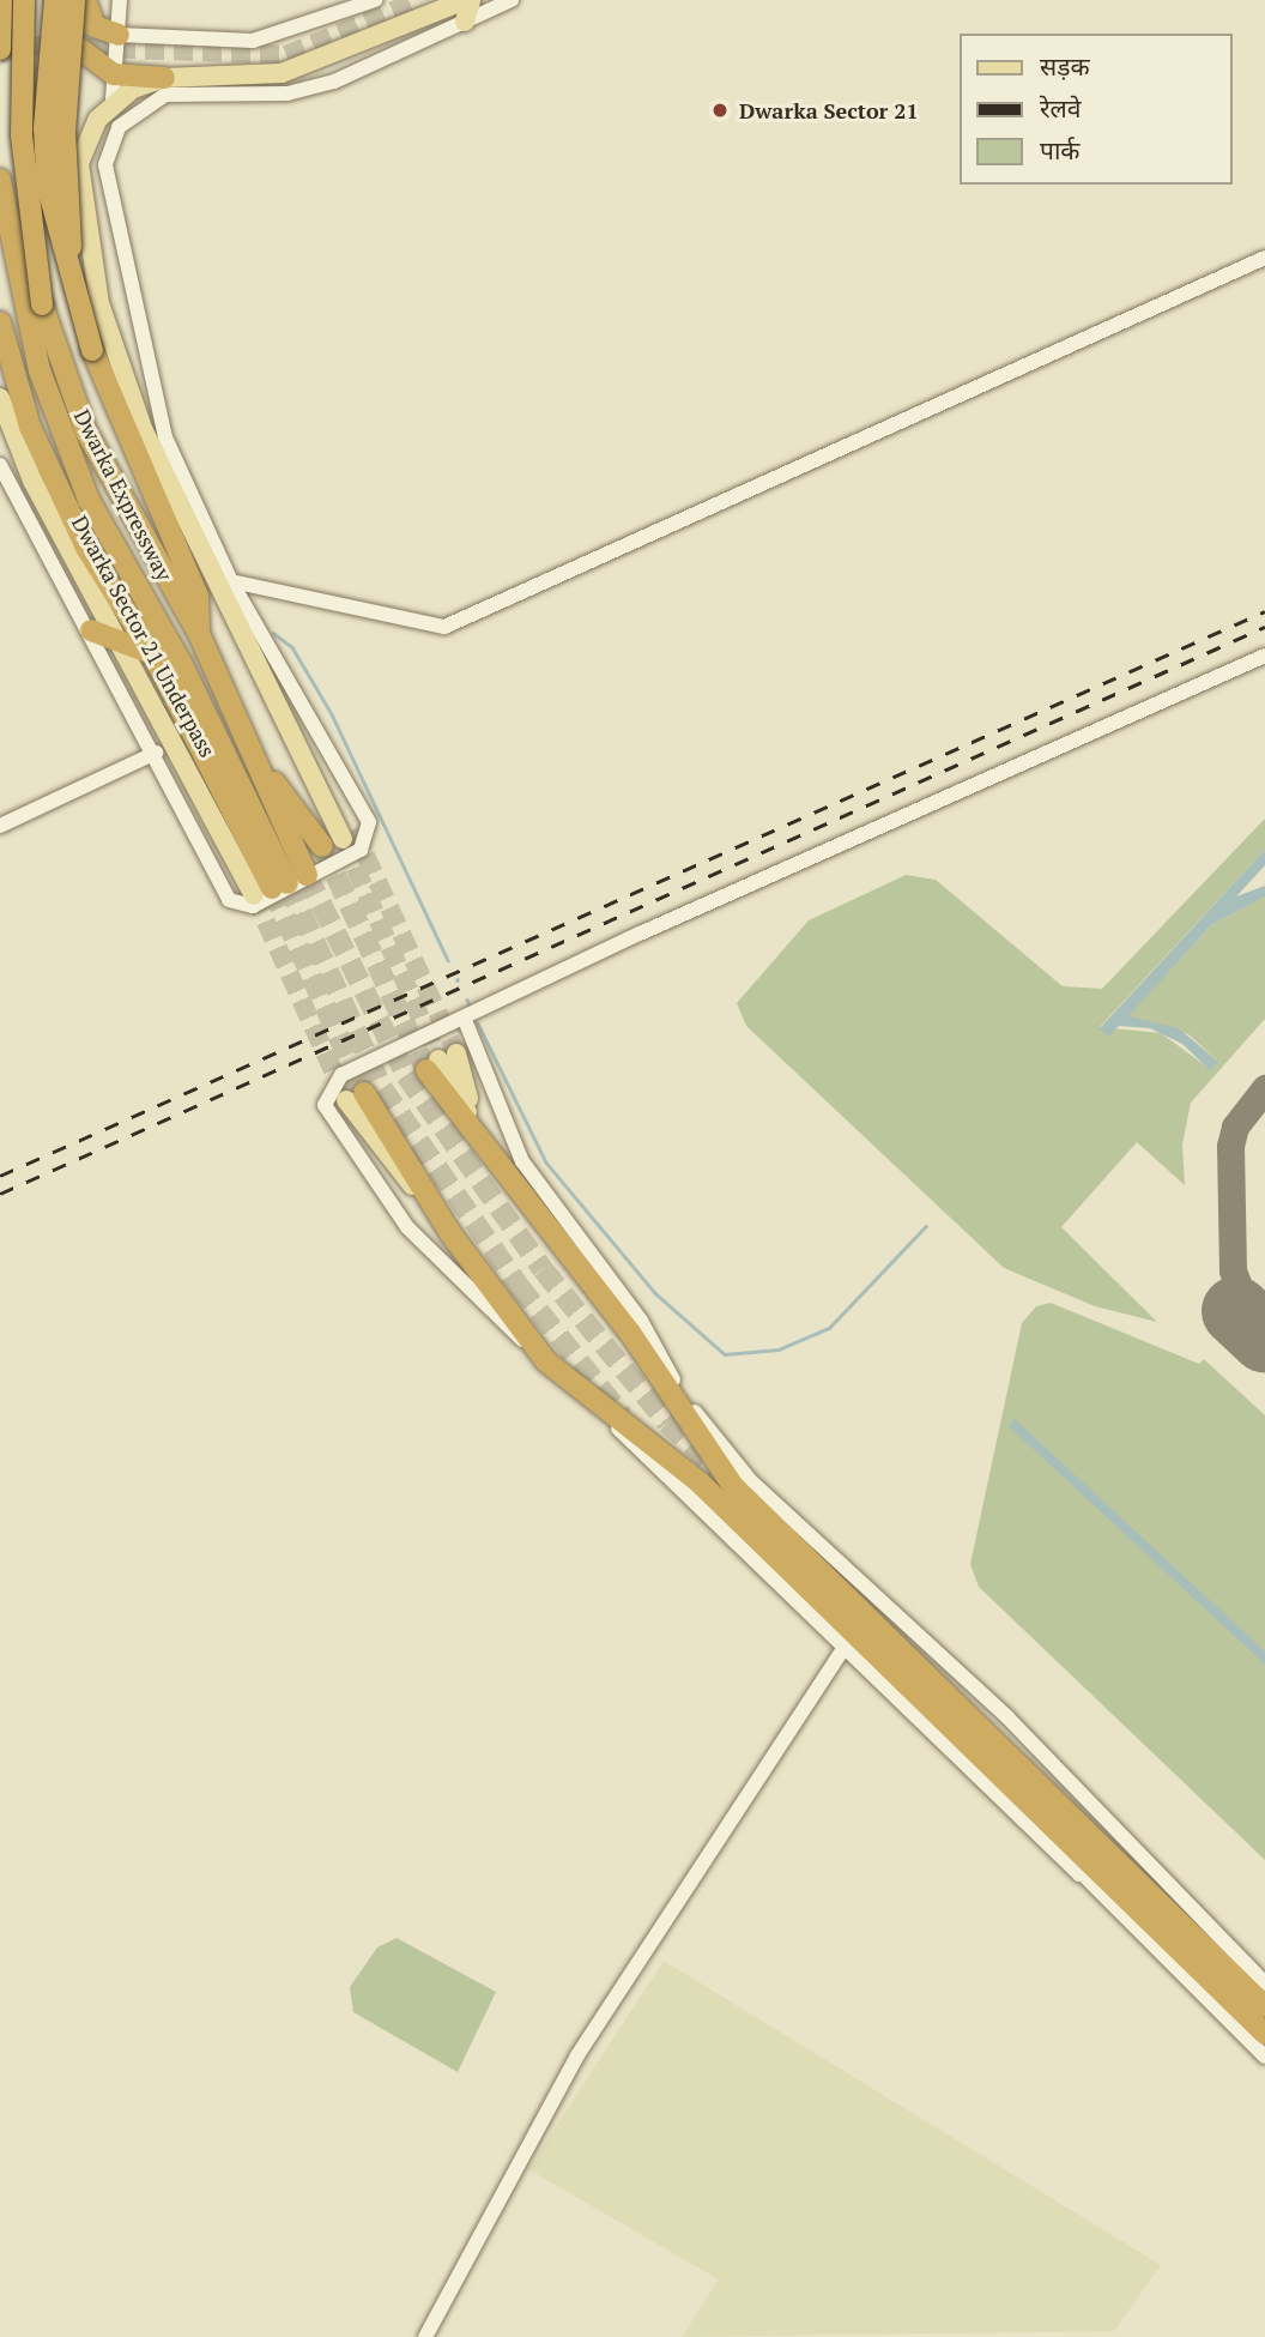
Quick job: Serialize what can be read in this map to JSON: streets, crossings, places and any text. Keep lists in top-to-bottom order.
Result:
{
  "streets": {
    "highway": ["Dwarka Expressway"],
    "main road": ["Dwarka Sector 21 Underpass"]
  },
  "crossings": [
    ["Dwarka Expressway", "Dwarka Sector 21 Underpass"]
  ],
  "places": ["Dwarka Sector 21"],
  "legend": ["सड़क", "रेलवे", "पार्क"]
}
